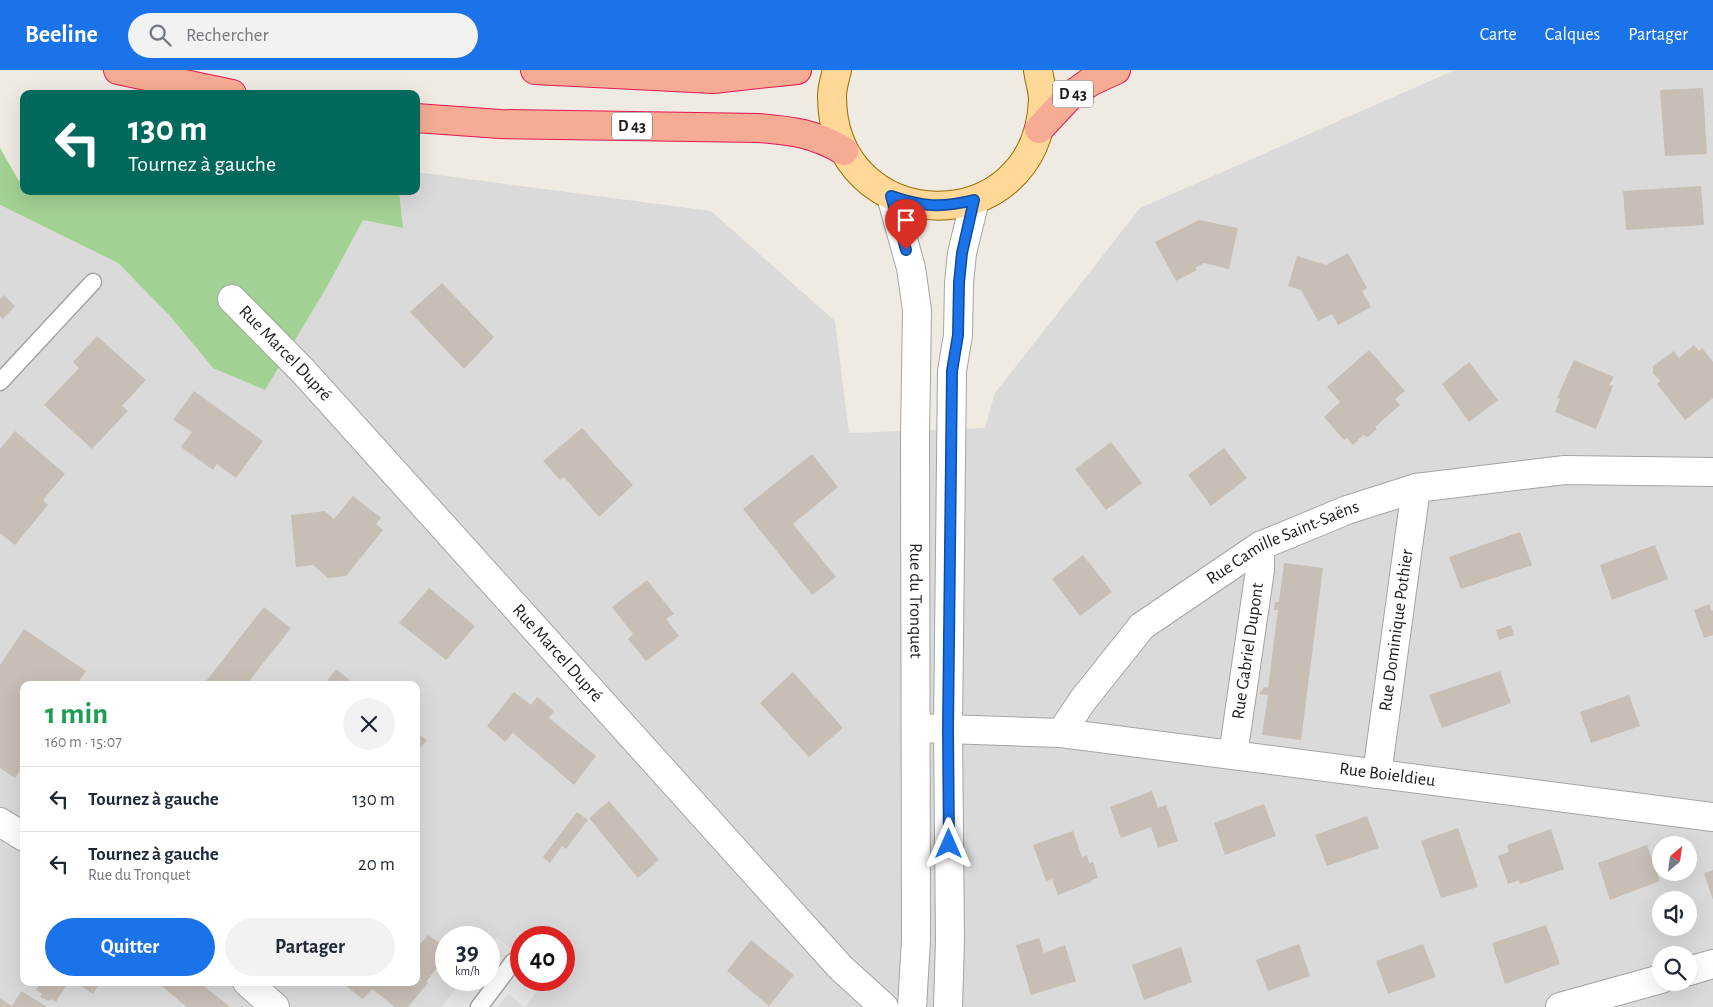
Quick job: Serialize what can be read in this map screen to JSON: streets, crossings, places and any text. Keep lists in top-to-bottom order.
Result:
{
  "streets": {
    "highway": ["D 43"],
    "street": [
      "Rue Marcel Dupré",
      "Rue Camille Saint-Saëns",
      "Rue du Tronquet",
      "Rue Dominique Pothier",
      "Rue Gabriel Dupont",
      "Rue Boieldieu"
    ]
  },
  "crossings": [
    ["Rue Camille Saint-Saëns", "Rue Dominique Pothier"],
    ["Rue Camille Saint-Saëns", "Rue Gabriel Dupont"],
    ["Rue Camille Saint-Saëns", "Rue Boieldieu"],
    ["Rue Dominique Pothier", "Rue Boieldieu"],
    ["Rue Gabriel Dupont", "Rue Boieldieu"]
  ],
  "north": "top right",
  "page": {
    "header": "Beeline",
    "search": "Rechercher",
    "nav": ["Carte", "Calques", "Partager"],
    "turn": ["130 m", "Tournez à gauche"],
    "heading": ["1 min", "160 m · 15:07"],
    "list": [
      {
        "name": "Tournez à gauche",
        "value": "130 m"
      },
      {
        "name": "Tournez à gauche",
        "note": "Rue du Tronquet",
        "value": "20 m"
      }
    ],
    "buttons": ["Quitter", "Partager"],
    "speed": "39 km/h",
    "limit": "40"
  }
}
